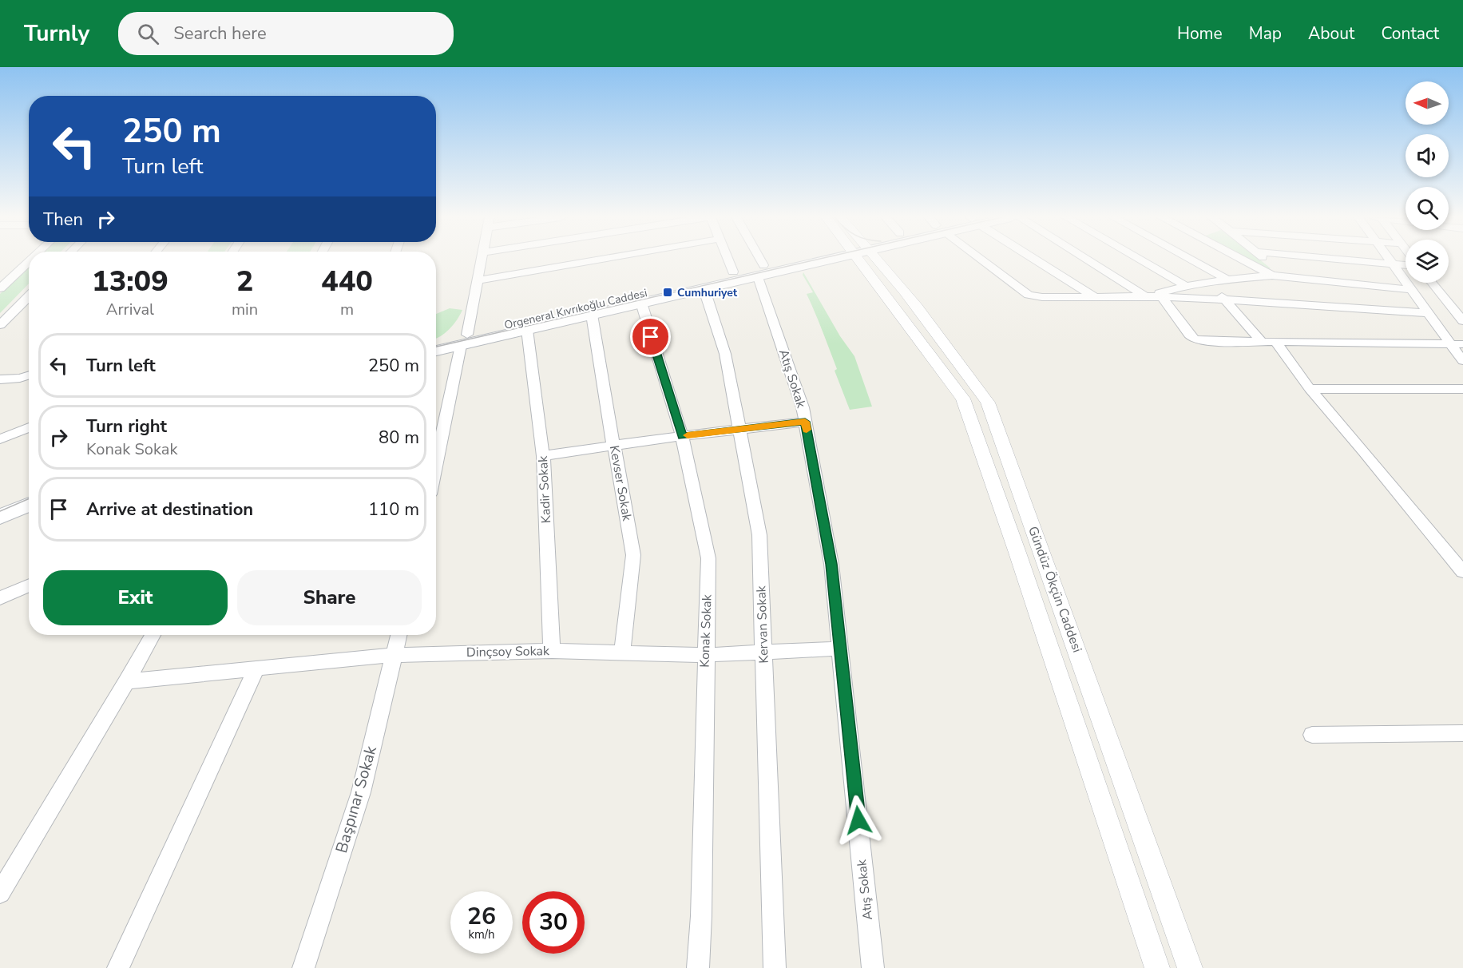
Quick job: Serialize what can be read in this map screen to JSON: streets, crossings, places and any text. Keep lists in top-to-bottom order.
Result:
{
  "streets": {
    "main road": ["Orgeneral Kıvrıkoğlu Caddesi"],
    "street": [
      "Atış Sokak",
      "Kevser Sokak",
      "Kadir Sokak",
      "Gündüz Ökçün Caddesi",
      "Kervan Sokak",
      "Konak Sokak",
      "Dinçsoy Sokak",
      "Başpınar Sokak"
    ]
  },
  "crossings": [
    ["Orgeneral Kıvrıkoğlu Caddesi", "Atış Sokak"],
    ["Atış Sokak", "Dinçsoy Sokak"],
    ["Kevser Sokak", "Dinçsoy Sokak"],
    ["Kadir Sokak", "Dinçsoy Sokak"],
    ["Kervan Sokak", "Dinçsoy Sokak"],
    ["Konak Sokak", "Dinçsoy Sokak"],
    ["Dinçsoy Sokak", "Başpınar Sokak"]
  ],
  "places": {
    "transit": ["Cumhuriyet"]
  },
  "north": "left",
  "page": {
    "header": "Turnly",
    "search": "Search here",
    "nav": [
      "Home",
      "Map",
      "About",
      "Contact"
    ],
    "turn": ["250 m", "Turn left"],
    "then": "Then",
    "eta": [
      "13:09",
      "Arrival",
      "2",
      "min",
      "440",
      "m"
    ],
    "list": [
      {
        "name": "Turn left",
        "value": "250 m"
      },
      {
        "name": "Turn right",
        "note": "Konak Sokak",
        "value": "80 m"
      },
      {
        "name": "Arrive at destination",
        "value": "110 m"
      }
    ],
    "buttons": ["Exit", "Share"],
    "speed": "26 km/h",
    "limit": "30"
  }
}
